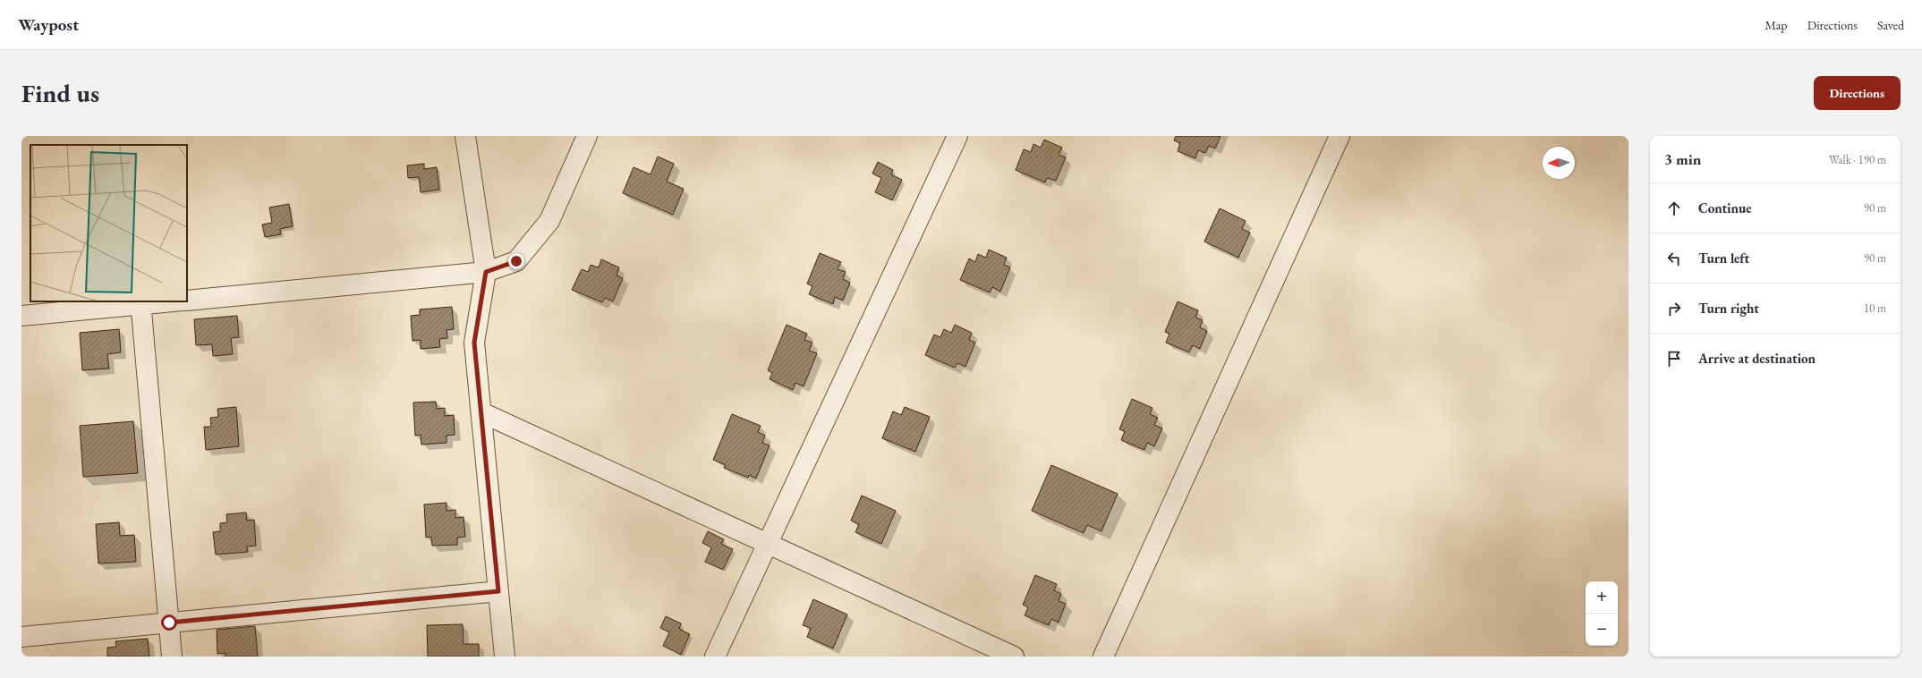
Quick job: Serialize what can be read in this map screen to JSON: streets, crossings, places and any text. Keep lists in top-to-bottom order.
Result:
{
  "north": "left",
  "page": {
    "header": "Waypost",
    "nav": ["Map", "Directions", "Saved"],
    "buttons": "Directions",
    "title": "Find us",
    "heading": ["3 min", "Walk · 190 m"],
    "list": [
      ["Continue", "90 m"],
      ["Turn left", "90 m"],
      ["Turn right", "10 m"],
      "Arrive at destination"
    ],
    "map_buttons": ["+", "−"]
  }
}
